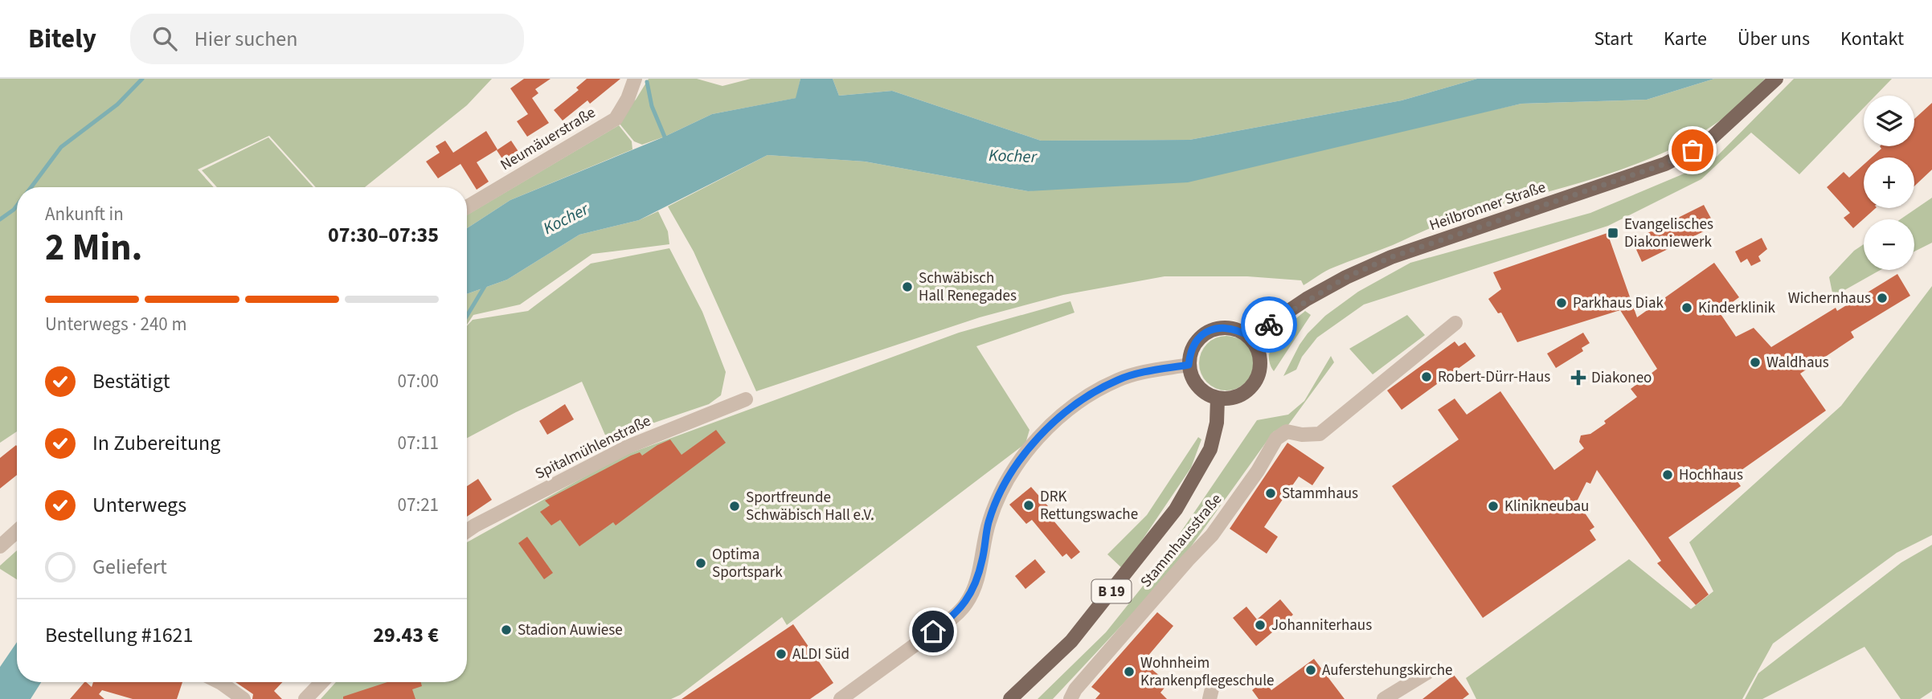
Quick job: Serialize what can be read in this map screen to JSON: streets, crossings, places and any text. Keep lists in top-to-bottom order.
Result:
{
  "streets": {
    "main road": ["Heilbronner Straße", "B 19"],
    "street": ["Neumäuerstraße", "Spitalmühlenstraße", "Stammhausstraße"]
  },
  "crossings": [
    ["Heilbronner Straße", "B 19"]
  ],
  "water": ["Kocher"],
  "places": {
    "transit": ["Evangelisches Diakoniewerk"],
    "other": [
      "Schwäbisch Hall Renegades",
      "Wichernhaus",
      "Parkhaus Diak",
      "Kinderklinik",
      "Waldhaus",
      "Robert-Dürr-Haus",
      "Hochhaus",
      "Stammhaus",
      "DRK Rettungswache",
      "Sportfreunde Schwäbisch Hall e.V.",
      "Klinikneubau",
      "Optima Sportspark",
      "Johanniterhaus",
      "Stadion Auwiese",
      "ALDI Süd",
      "Auferstehungskirche",
      "Wohnheim Krankenpflegeschule"
    ],
    "health": ["Diakoneo"]
  },
  "page": {
    "header": "Bitely",
    "search": "Hier suchen",
    "nav": [
      "Start",
      "Karte",
      "Über uns",
      "Kontakt"
    ],
    "map_buttons": ["+", "−"],
    "heading": ["2 Min.", "Ankunft in", "07:30–07:35"],
    "panel": ["Bestellung #1621", "29.43 €"],
    "bar": "Unterwegs · 240 m",
    "list": [
      ["Bestätigt", "07:00"],
      ["In Zubereitung", "07:11"],
      ["Unterwegs", "07:21"],
      "Geliefert"
    ]
  }
}
